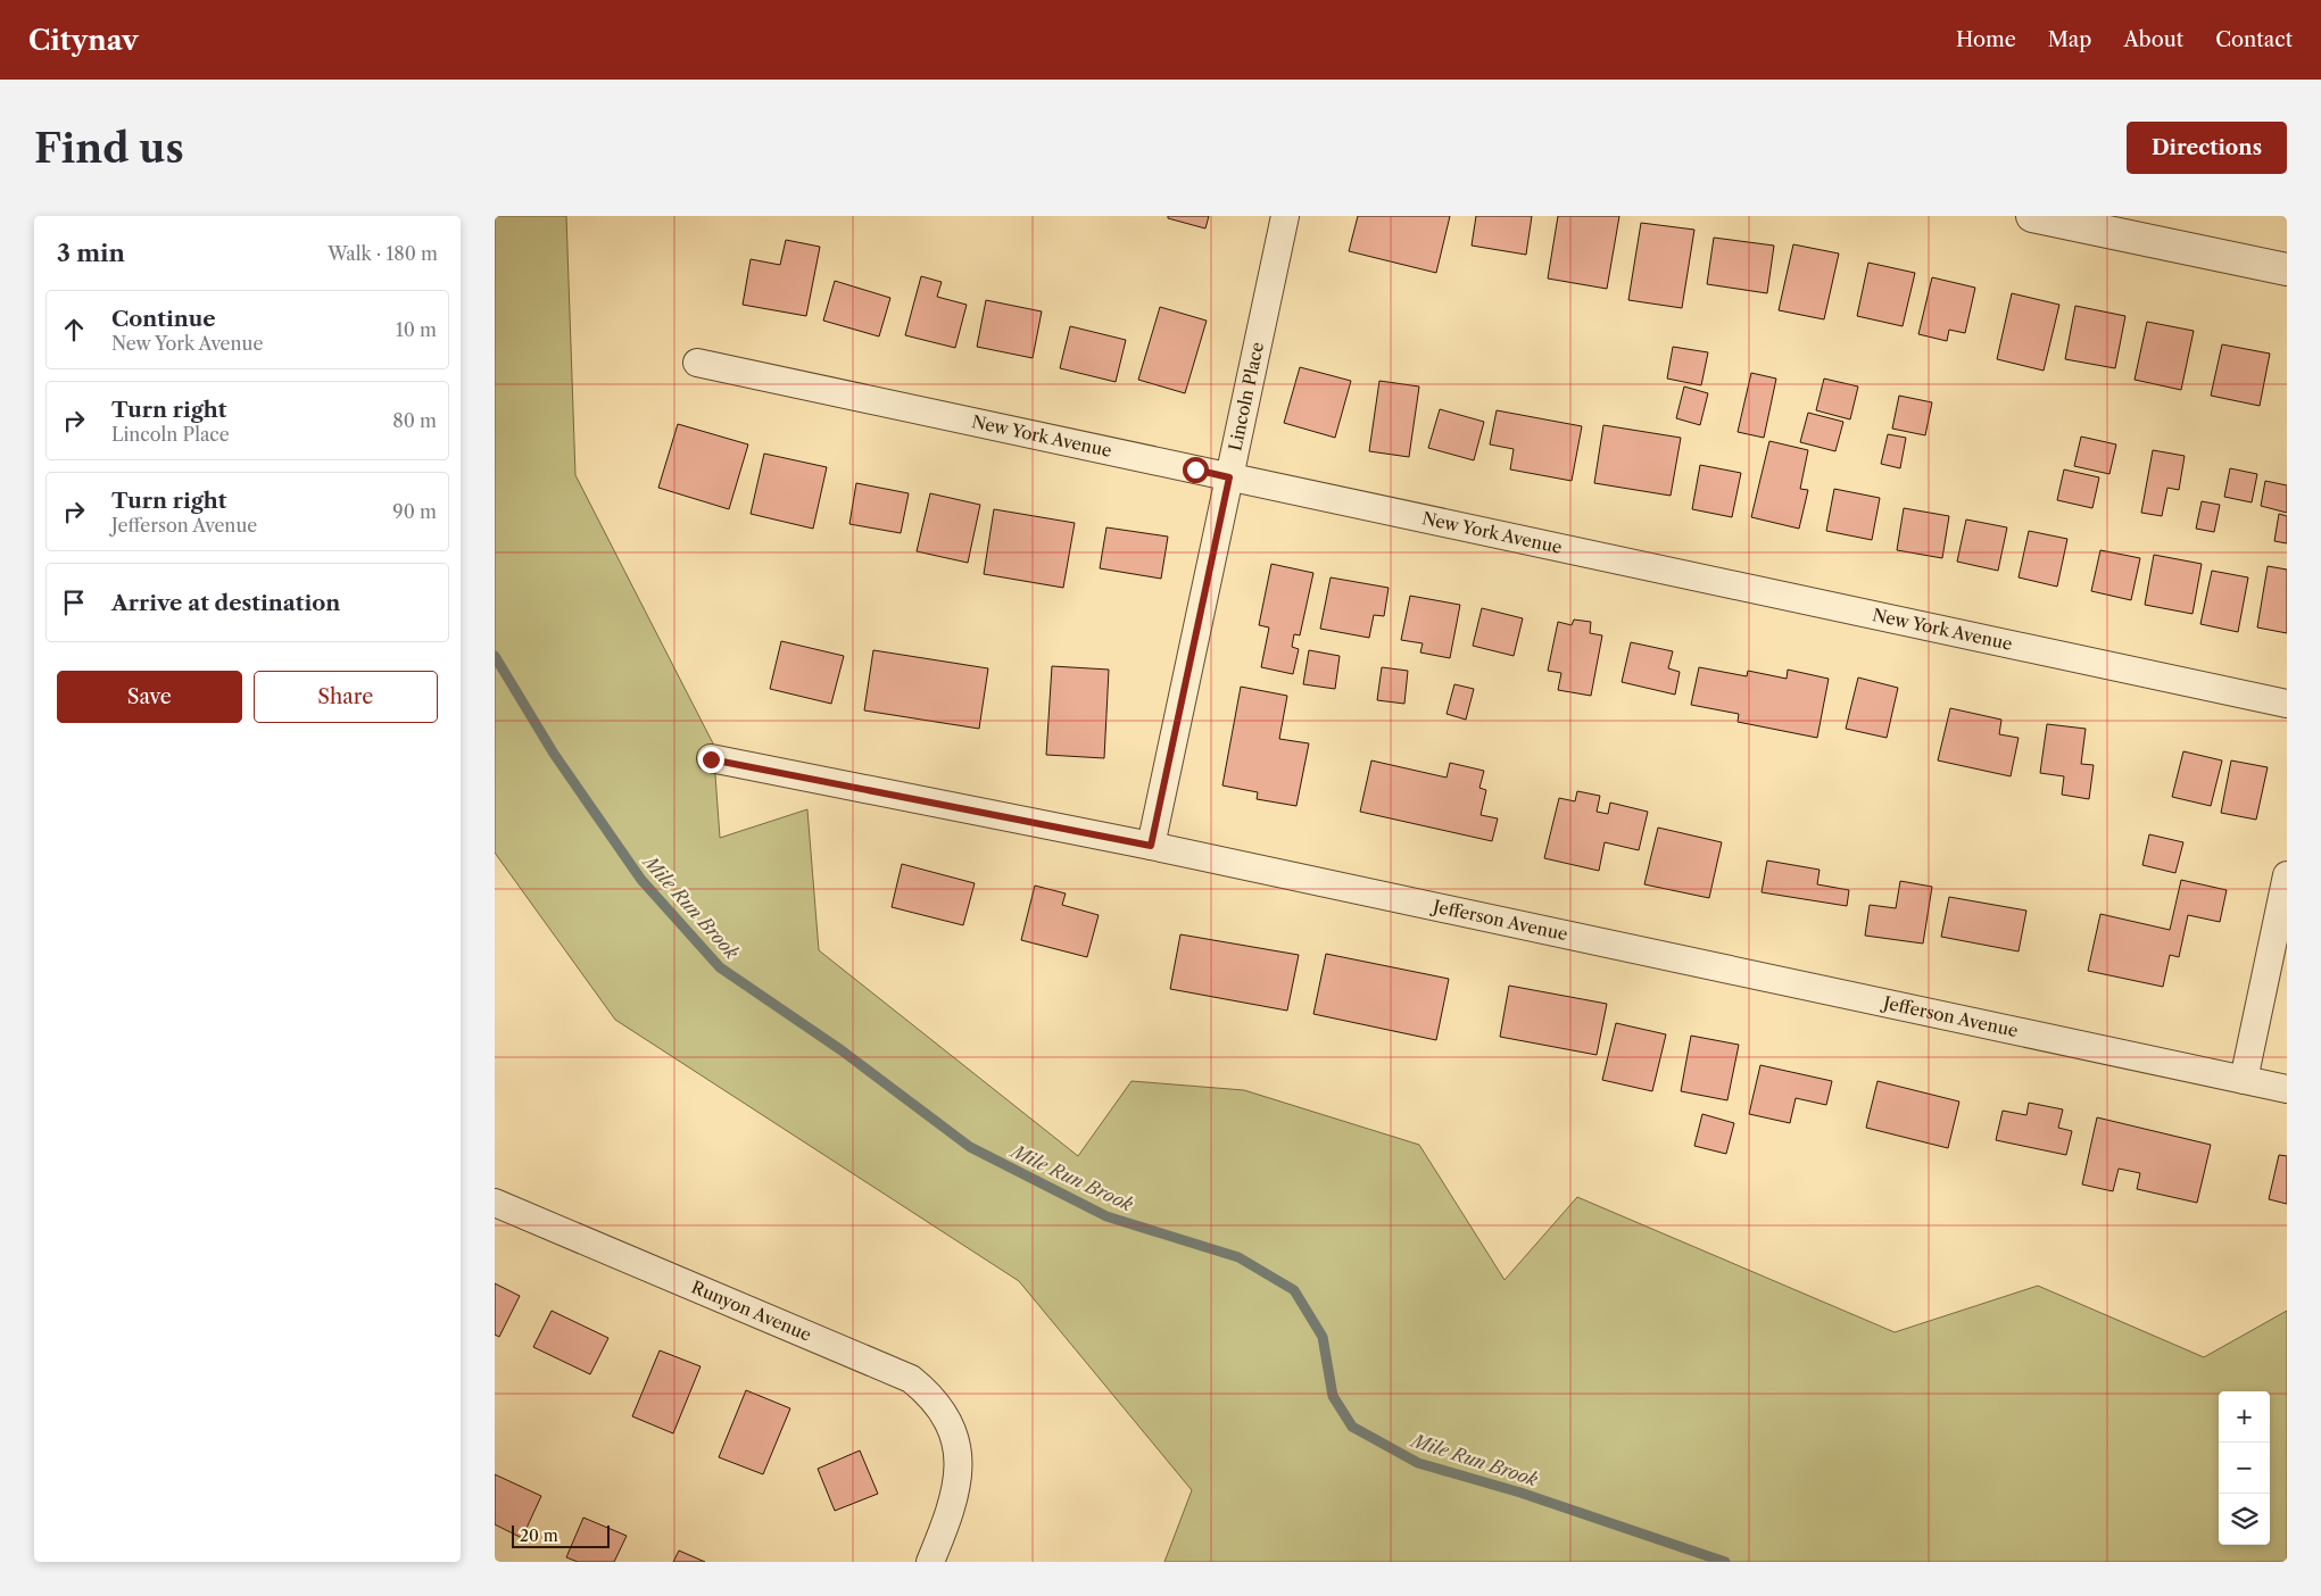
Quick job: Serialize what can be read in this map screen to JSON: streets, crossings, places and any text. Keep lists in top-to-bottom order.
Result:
{
  "streets": {
    "street": [
      "Lincoln Place",
      "New York Avenue",
      "Jefferson Avenue",
      "Runyon Avenue"
    ]
  },
  "crossings": [
    ["Lincoln Place", "New York Avenue"],
    ["Lincoln Place", "Jefferson Avenue"]
  ],
  "water": ["Mile Run Brook"],
  "scale_bar": "20 m",
  "page": {
    "header": "Citynav",
    "nav": [
      "Home",
      "Map",
      "About",
      "Contact"
    ],
    "buttons": [
      "Directions",
      ["Save", "Share"]
    ],
    "title": "Find us",
    "heading": ["3 min", "Walk · 180 m"],
    "list": [
      ["Continue", "New York Avenue", "10 m"],
      ["Turn right", "Lincoln Place", "80 m"],
      ["Turn right", "Jefferson Avenue", "90 m"],
      "Arrive at destination"
    ],
    "map_buttons": ["+", "−"],
    "scale": "20 m"
  }
}
